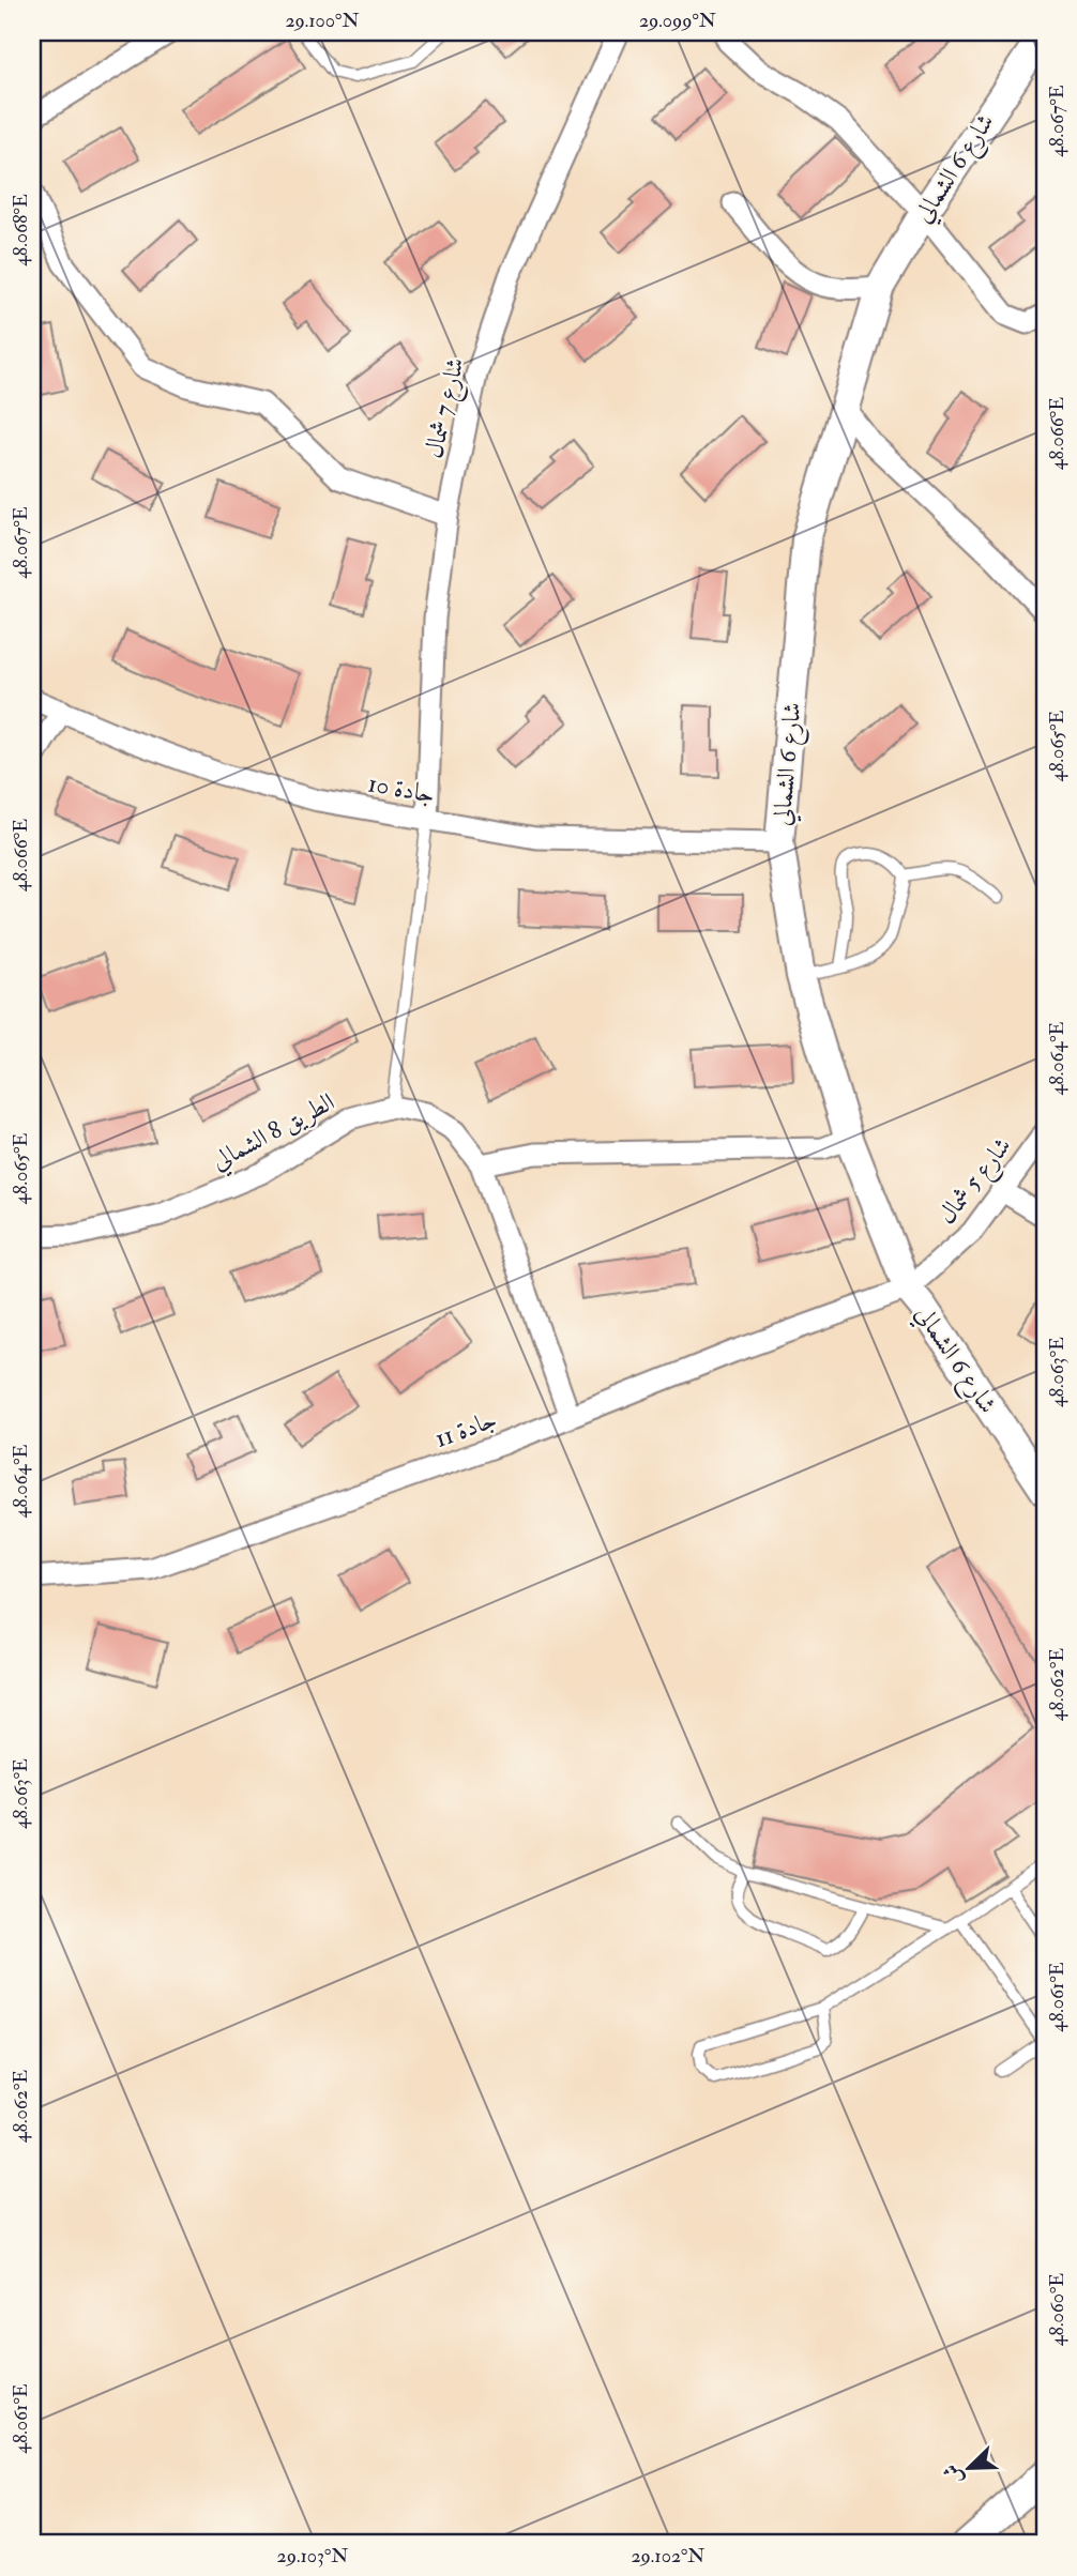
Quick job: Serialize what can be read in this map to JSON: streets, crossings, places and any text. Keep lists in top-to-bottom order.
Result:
{
  "streets": {
    "street": [
      "شارع 6 الشمالي",
      "شارع 7 شمال",
      "جادة 10",
      "الطريق 8 الشمالي",
      "شارع 5 شمال",
      "جادة 11"
    ]
  },
  "crossings": [
    ["شارع 6 الشمالي", "جادة 10"],
    ["شارع 6 الشمالي", "شارع 5 شمال"],
    ["شارع 6 الشمالي", "جادة 11"],
    ["شارع 7 شمال", "جادة 10"],
    ["الطريق 8 الشمالي", "جادة 11"],
    ["شارع 5 شمال", "جادة 11"]
  ],
  "north": "bottom left",
  "coordinates": [
    "29.100°N",
    "29.099°N",
    "48.067°E",
    "48.068°E",
    "48.066°E",
    "48.065°E",
    "48.064°E",
    "48.063°E",
    "48.062°E",
    "48.061°E",
    "48.060°E",
    "29.103°N",
    "29.102°N"
  ]
}
